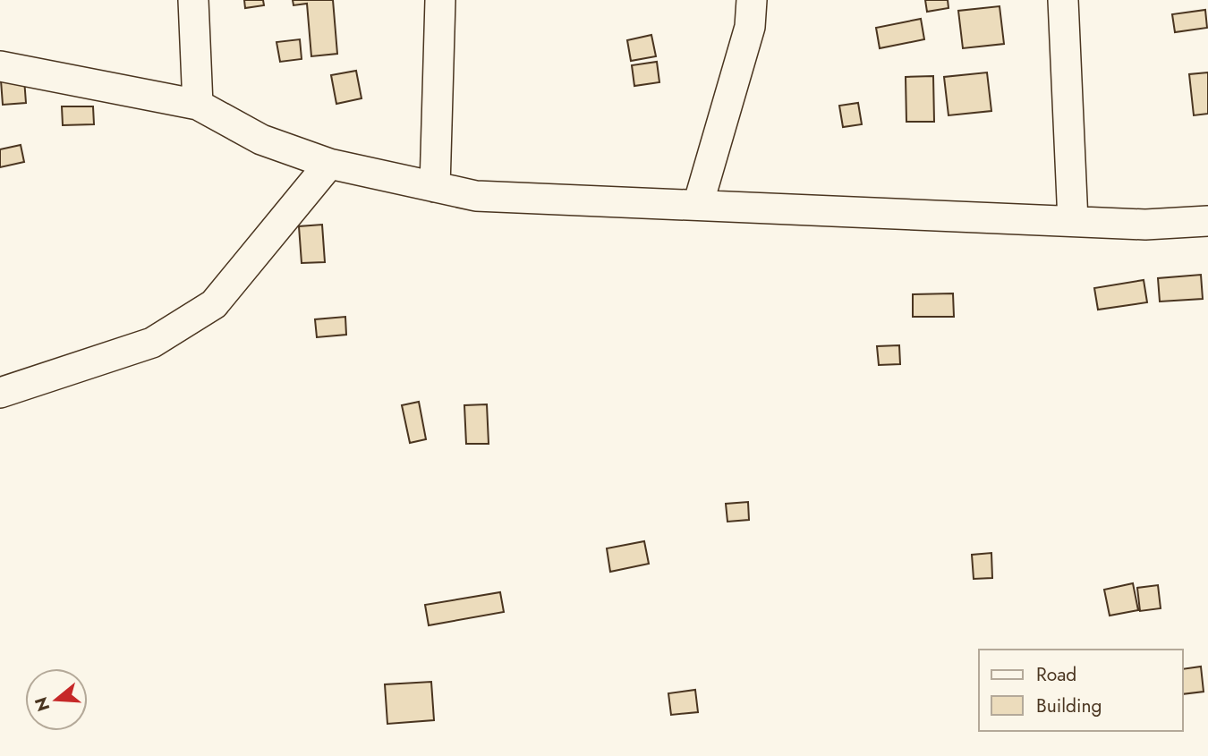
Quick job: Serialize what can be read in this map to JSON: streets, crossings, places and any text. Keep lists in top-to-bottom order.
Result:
{
  "legend": ["Road", "Building"],
  "north": "left"
}
